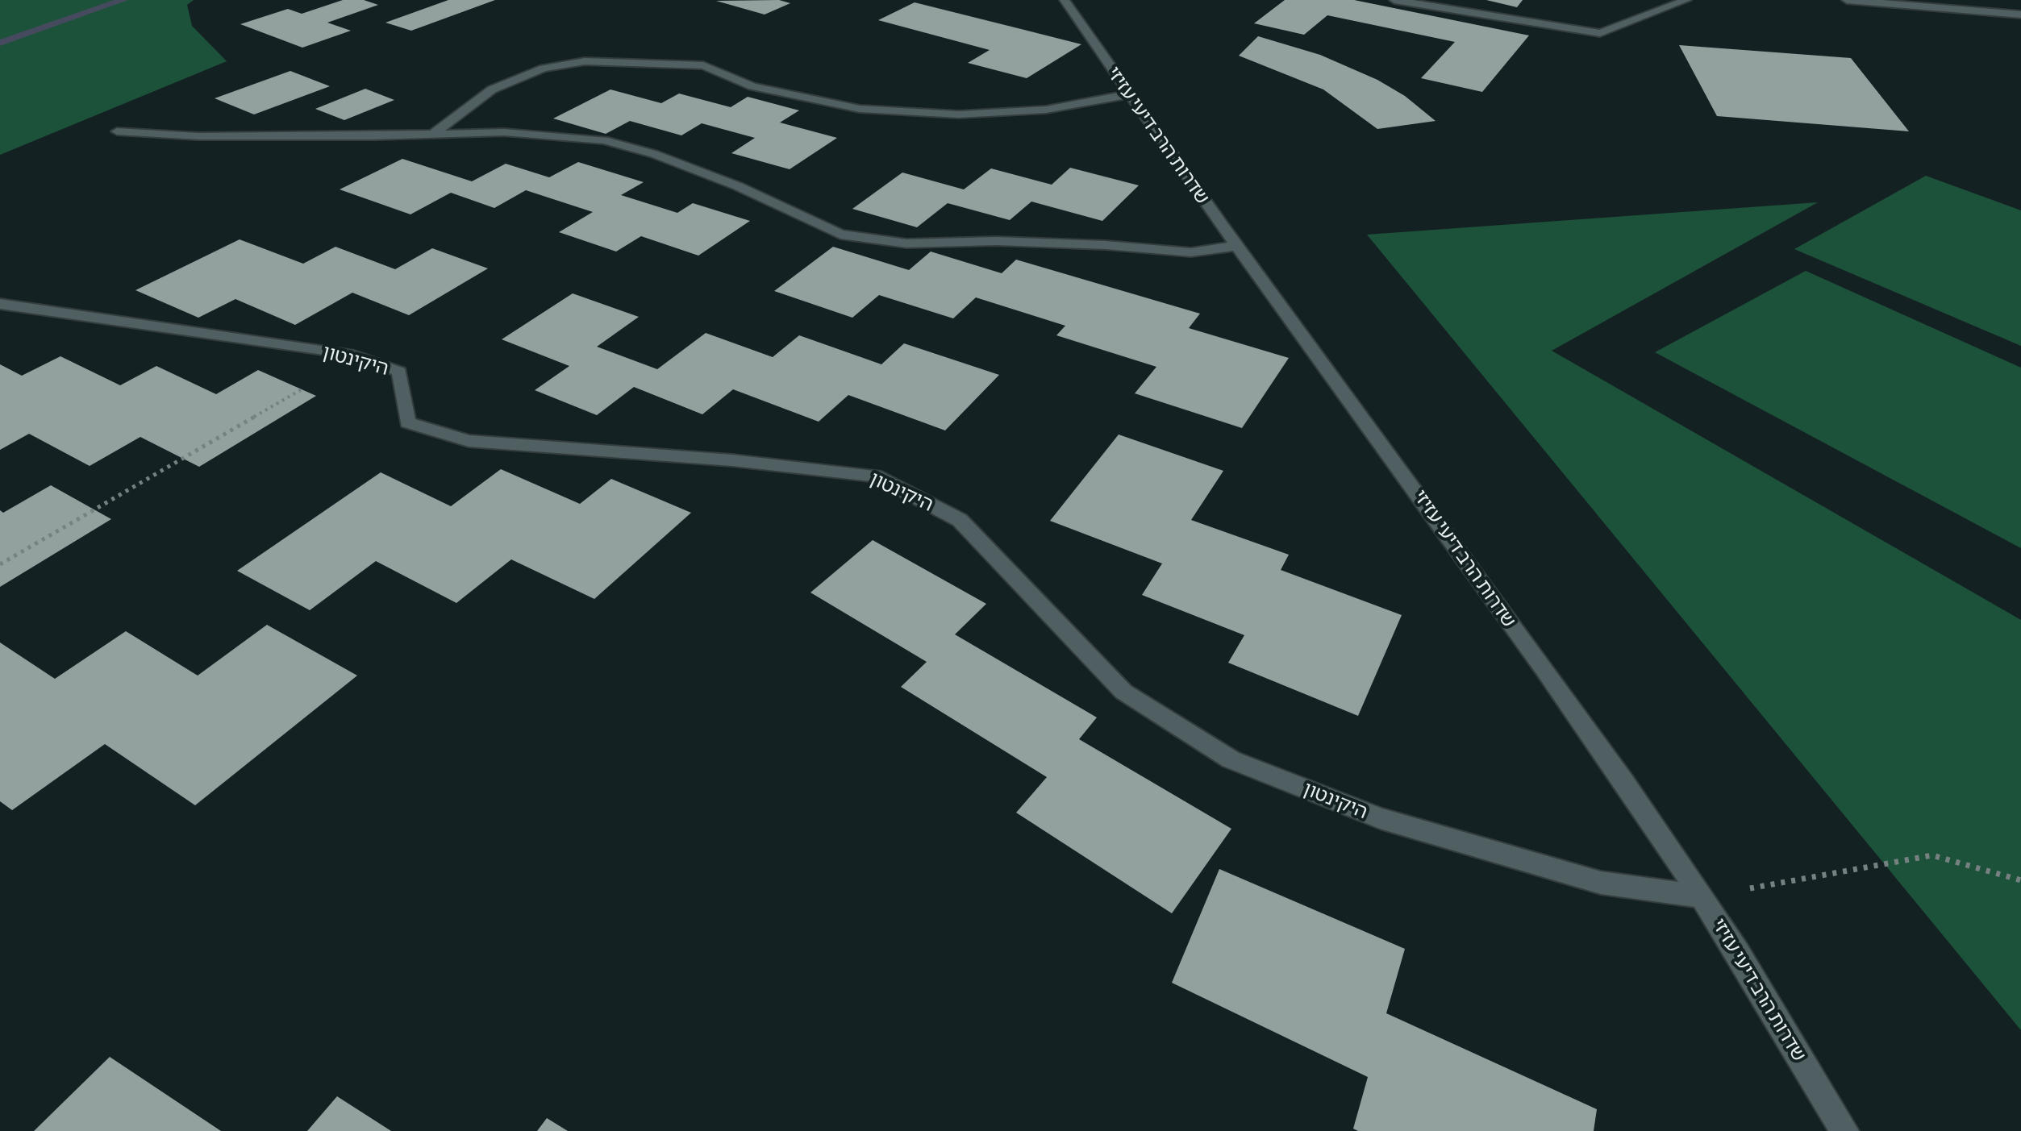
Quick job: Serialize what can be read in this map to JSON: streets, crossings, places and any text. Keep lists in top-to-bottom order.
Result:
{
  "streets": {
    "street": ["שדרות הרב דיעי עזיזי", "היקינטון"]
  },
  "crossings": [
    ["שדרות הרב דיעי עזיזי", "היקינטון"]
  ]
}
